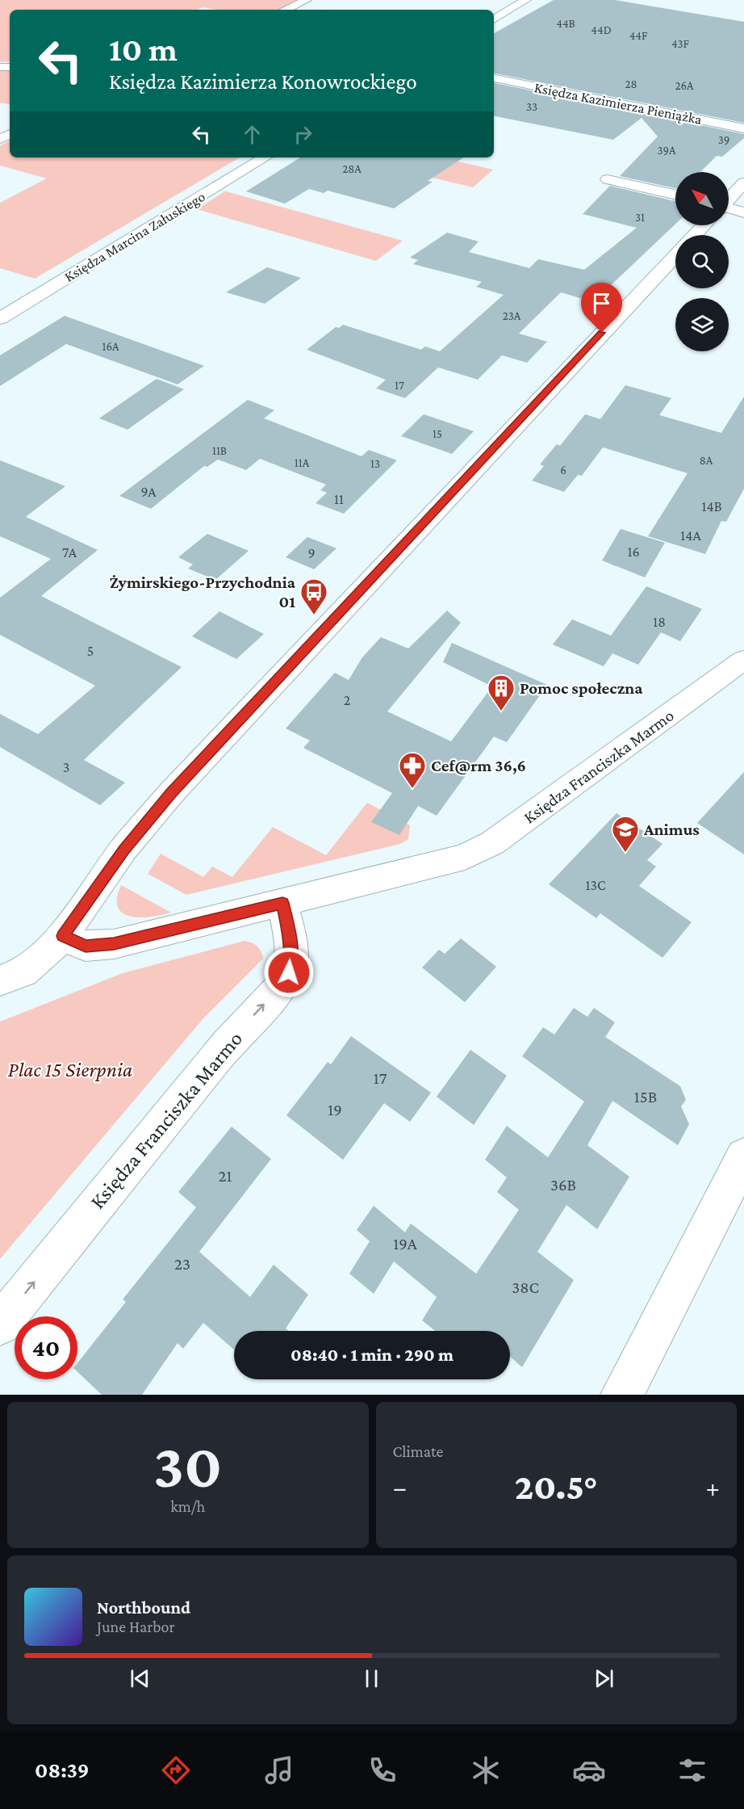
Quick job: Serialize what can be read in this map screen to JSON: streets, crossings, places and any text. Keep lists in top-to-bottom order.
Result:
{
  "streets": {
    "street": ["Księdza Kazimierza Pieniążka", "Księdza Marcina Załuskiego", "Księdza Franciszka Marmo"]
  },
  "one_way": ["Księdza Franciszka Marmo"],
  "parks": ["Plac 15 Sierpnia"],
  "places": {
    "bus stop": ["Żymirskiego-Przychodnia 01"],
    "building": ["Pomoc społeczna"],
    "pharmacy": ["Cef@rm 36,6"],
    "school or university": ["Animus"]
  },
  "house_numbers": [
    "44B",
    "44D",
    "44F",
    "43F",
    "28",
    "26A",
    "33",
    "39",
    "39A",
    "28A",
    "31",
    "23A",
    "16A",
    "17",
    "15",
    "11B",
    "8A",
    "11A",
    "13",
    "6",
    "9A",
    "11",
    "14B",
    "14A",
    "16",
    "7A",
    "9",
    "18",
    "5",
    "2",
    "3",
    "13C",
    "17",
    "15B",
    "19",
    "21",
    "36B",
    "19A",
    "23",
    "38C"
  ],
  "north": "top left",
  "page": {
    "turn": ["10 m", "Księdza Kazimierza Konowrockiego"],
    "limit": "40",
    "trip": "08:40 · 1 min · 290 m",
    "tile": [
      ["30", "km/h"],
      "Climate"
    ],
    "heat": ["−", "20.5°", "+"],
    "song": ["Northbound", "June Harbor"],
    "tabs": "08:39"
  }
}
